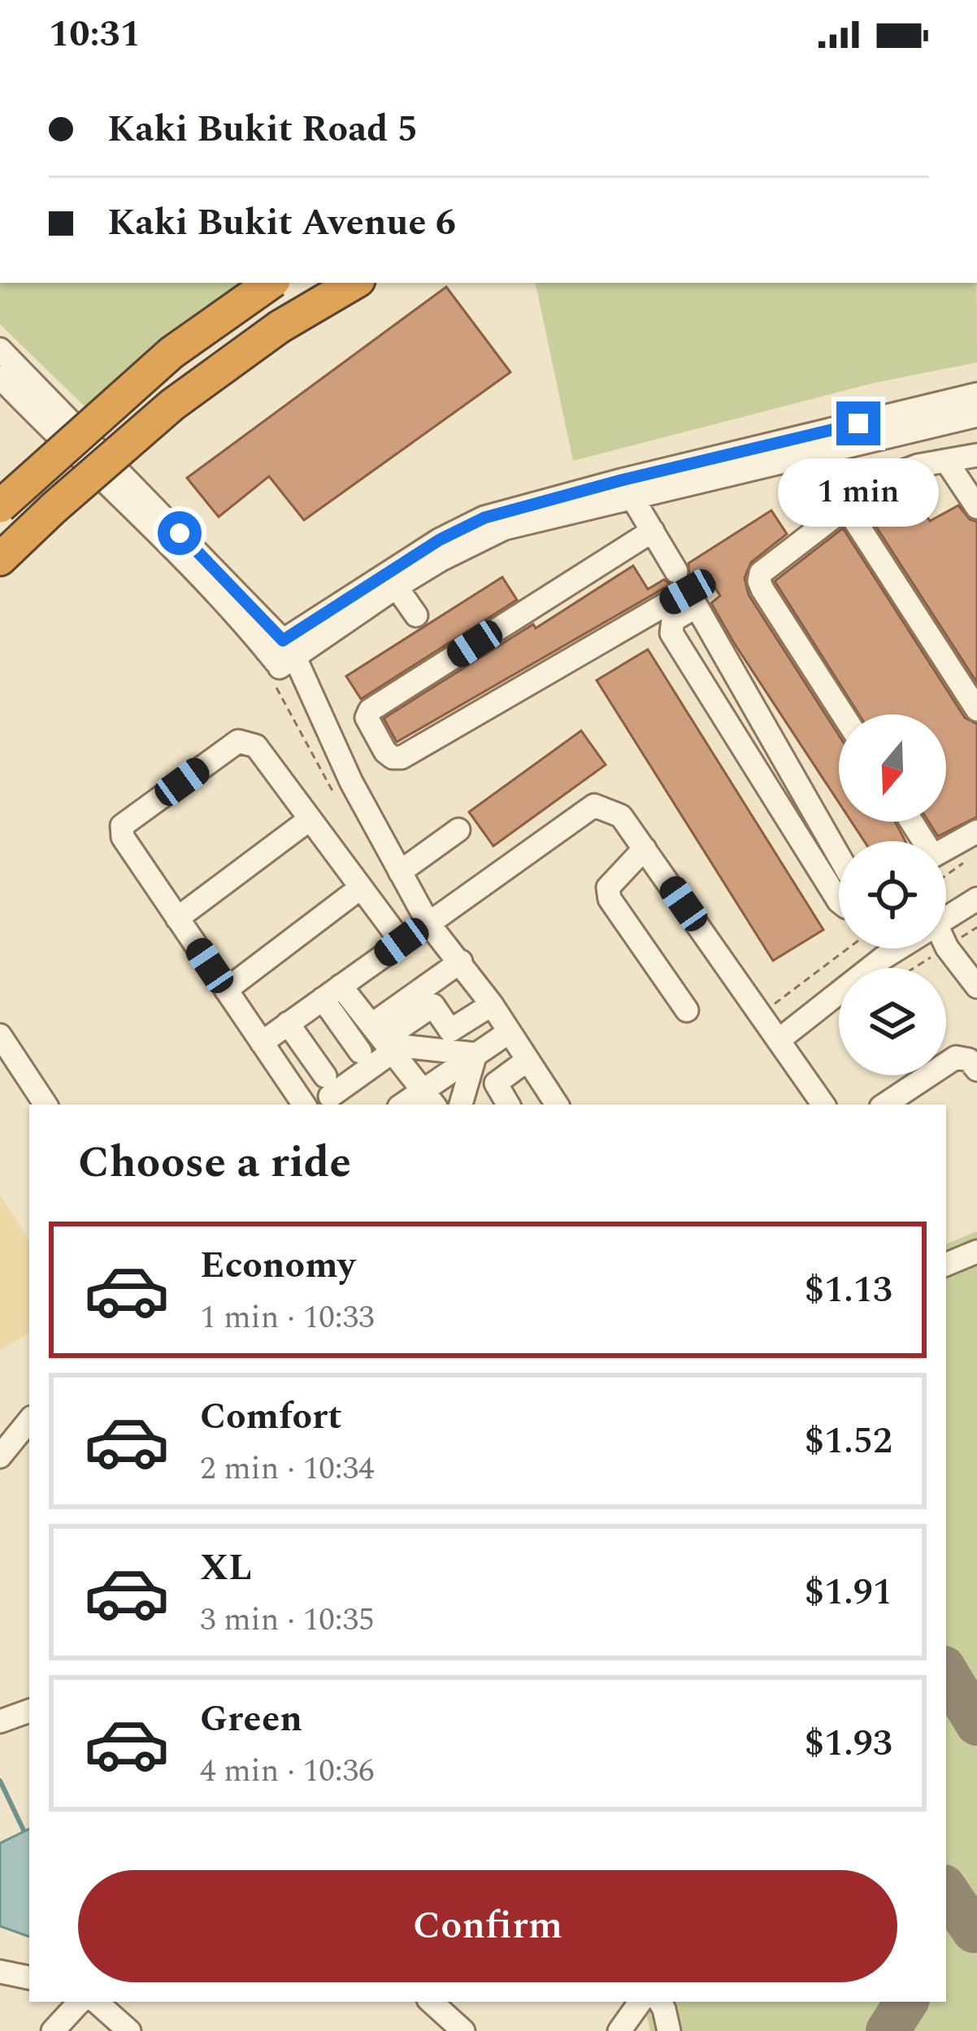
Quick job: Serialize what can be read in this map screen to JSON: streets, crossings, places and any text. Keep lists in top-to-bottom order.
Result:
{
  "north": "bottom",
  "page": {
    "status": "10:31",
    "banner": ["Kaki Bukit Road 5", "Kaki Bukit Avenue 6"],
    "bubble": "1 min",
    "heading": "Choose a ride",
    "list": [
      {
        "name": "Economy",
        "note": "1 min · 10:33",
        "value": "$1.13"
      },
      {
        "name": "Comfort",
        "note": "2 min · 10:34",
        "value": "$1.52"
      },
      {
        "name": "XL",
        "note": "3 min · 10:35",
        "value": "$1.91"
      },
      {
        "name": "Green",
        "note": "4 min · 10:36",
        "value": "$1.93"
      }
    ],
    "buttons": "Confirm"
  }
}
